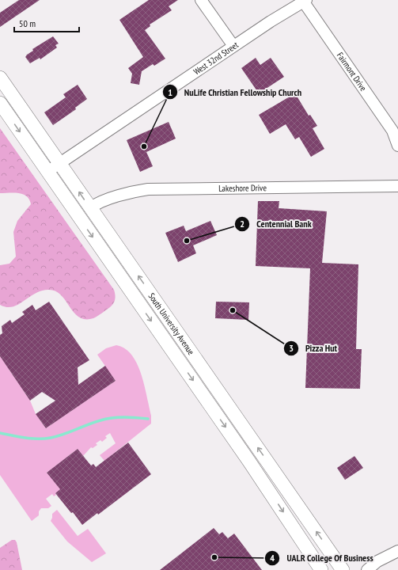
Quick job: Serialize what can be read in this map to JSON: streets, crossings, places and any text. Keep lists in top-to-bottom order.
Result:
{
  "streets": {
    "main road": ["South University Avenue"],
    "street": ["West 32nd Street", "Fairmont Drive", "Lakeshore Drive"]
  },
  "crossings": [
    ["West 32nd Street", "Fairmont Drive"],
    ["West 32nd Street", "South University Avenue"],
    ["Lakeshore Drive", "South University Avenue"]
  ],
  "places": [
    "NuLife Christian Fellowship Church",
    "Centennial Bank",
    "Pizza Hut",
    "UALR College Of Business"
  ],
  "scale_bar": "50 m"
}
